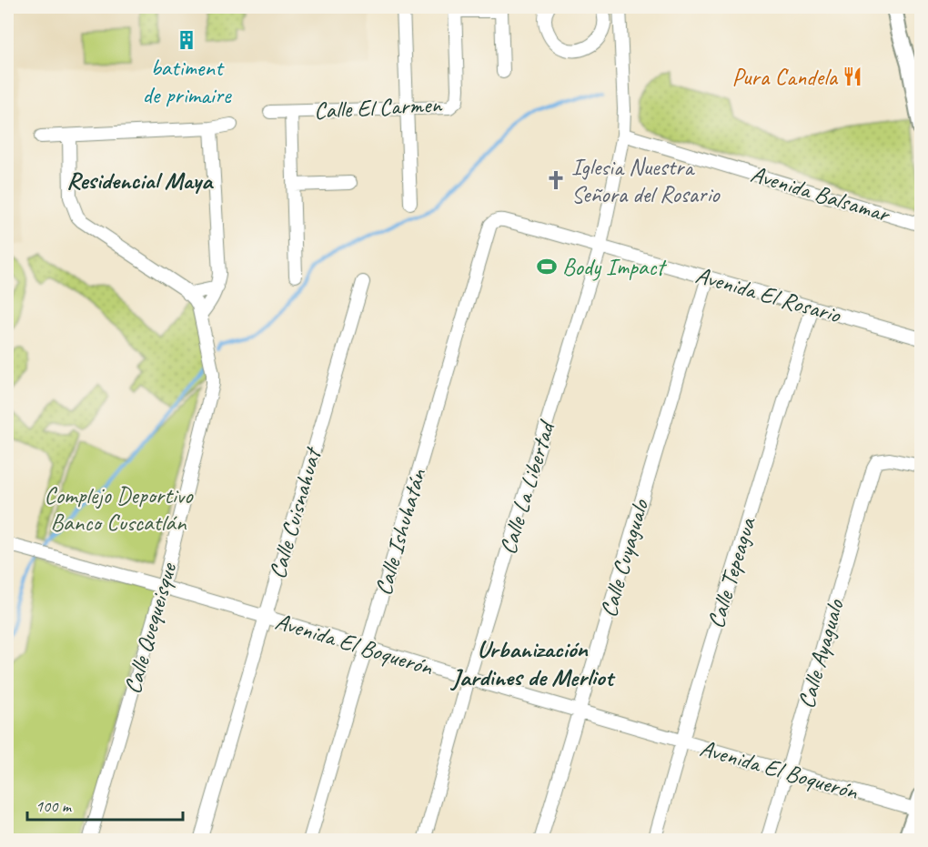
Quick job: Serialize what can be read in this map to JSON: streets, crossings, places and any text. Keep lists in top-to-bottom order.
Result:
{
  "streets": {
    "street": [
      "Calle El Carmen",
      "Avenida Balsamar",
      "Avenida El Rosario",
      "Calle La Libertad",
      "Calle Cuisnahuat",
      "Calle Ishuhatán",
      "Calle Cuyagualo",
      "Calle Tepeagua",
      "Calle Quequeisque",
      "Avenida El Boquerón",
      "Calle Ayagualo"
    ]
  },
  "crossings": [
    ["Avenida Balsamar", "Calle La Libertad"],
    ["Avenida El Rosario", "Calle La Libertad"],
    ["Avenida El Rosario", "Calle Ishuhatán"],
    ["Avenida El Rosario", "Calle Cuyagualo"],
    ["Avenida El Rosario", "Calle Tepeagua"],
    ["Calle La Libertad", "Avenida El Boquerón"],
    ["Calle Cuisnahuat", "Avenida El Boquerón"],
    ["Calle Ishuhatán", "Avenida El Boquerón"],
    ["Calle Cuyagualo", "Avenida El Boquerón"],
    ["Calle Tepeagua", "Avenida El Boquerón"],
    ["Calle Quequeisque", "Avenida El Boquerón"],
    ["Avenida El Boquerón", "Calle Ayagualo"]
  ],
  "districts": ["Residencial Maya", "Urbanización Jardines de Merliot"],
  "parks": ["Complejo Deportivo Banco Cuscatlán"],
  "places": {
    "building": ["batiment de primaire"],
    "restaurant": ["Pura Candela"],
    "church": ["Iglesia Nuestra Señora del Rosario"],
    "sports": ["Body Impact"]
  },
  "scale_bar": "100 m"
}
